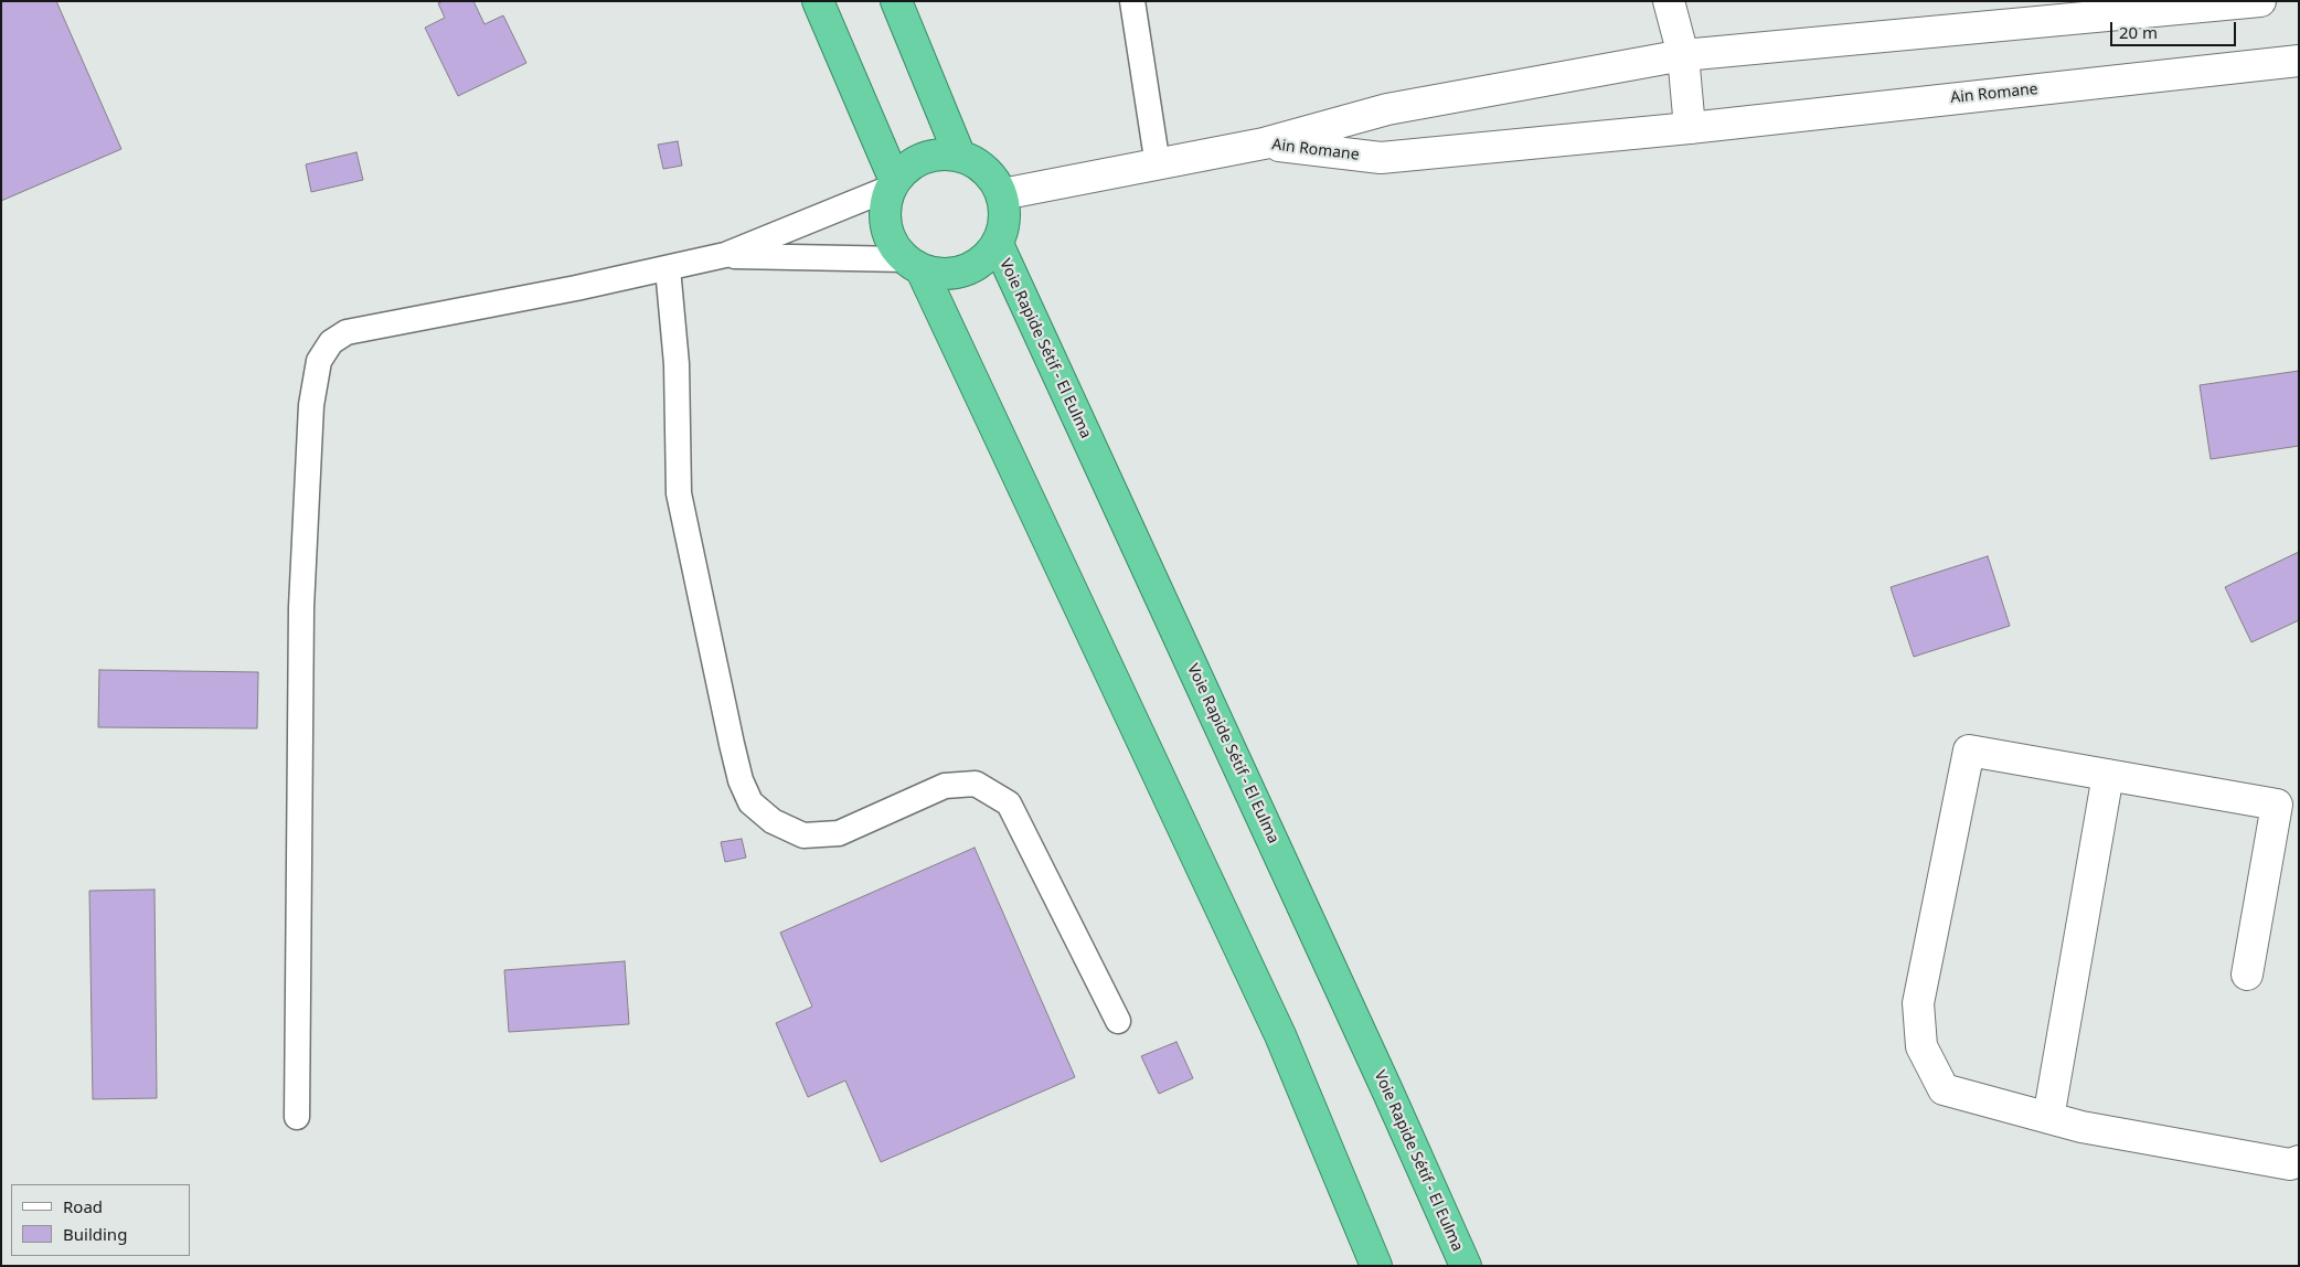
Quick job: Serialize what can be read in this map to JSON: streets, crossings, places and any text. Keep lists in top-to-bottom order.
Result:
{
  "streets": {
    "highway": ["Voie Rapide Sétif - El Eulma"],
    "street": ["Ain Romane"]
  },
  "legend": ["Road", "Building"],
  "scale_bar": "20 m"
}
